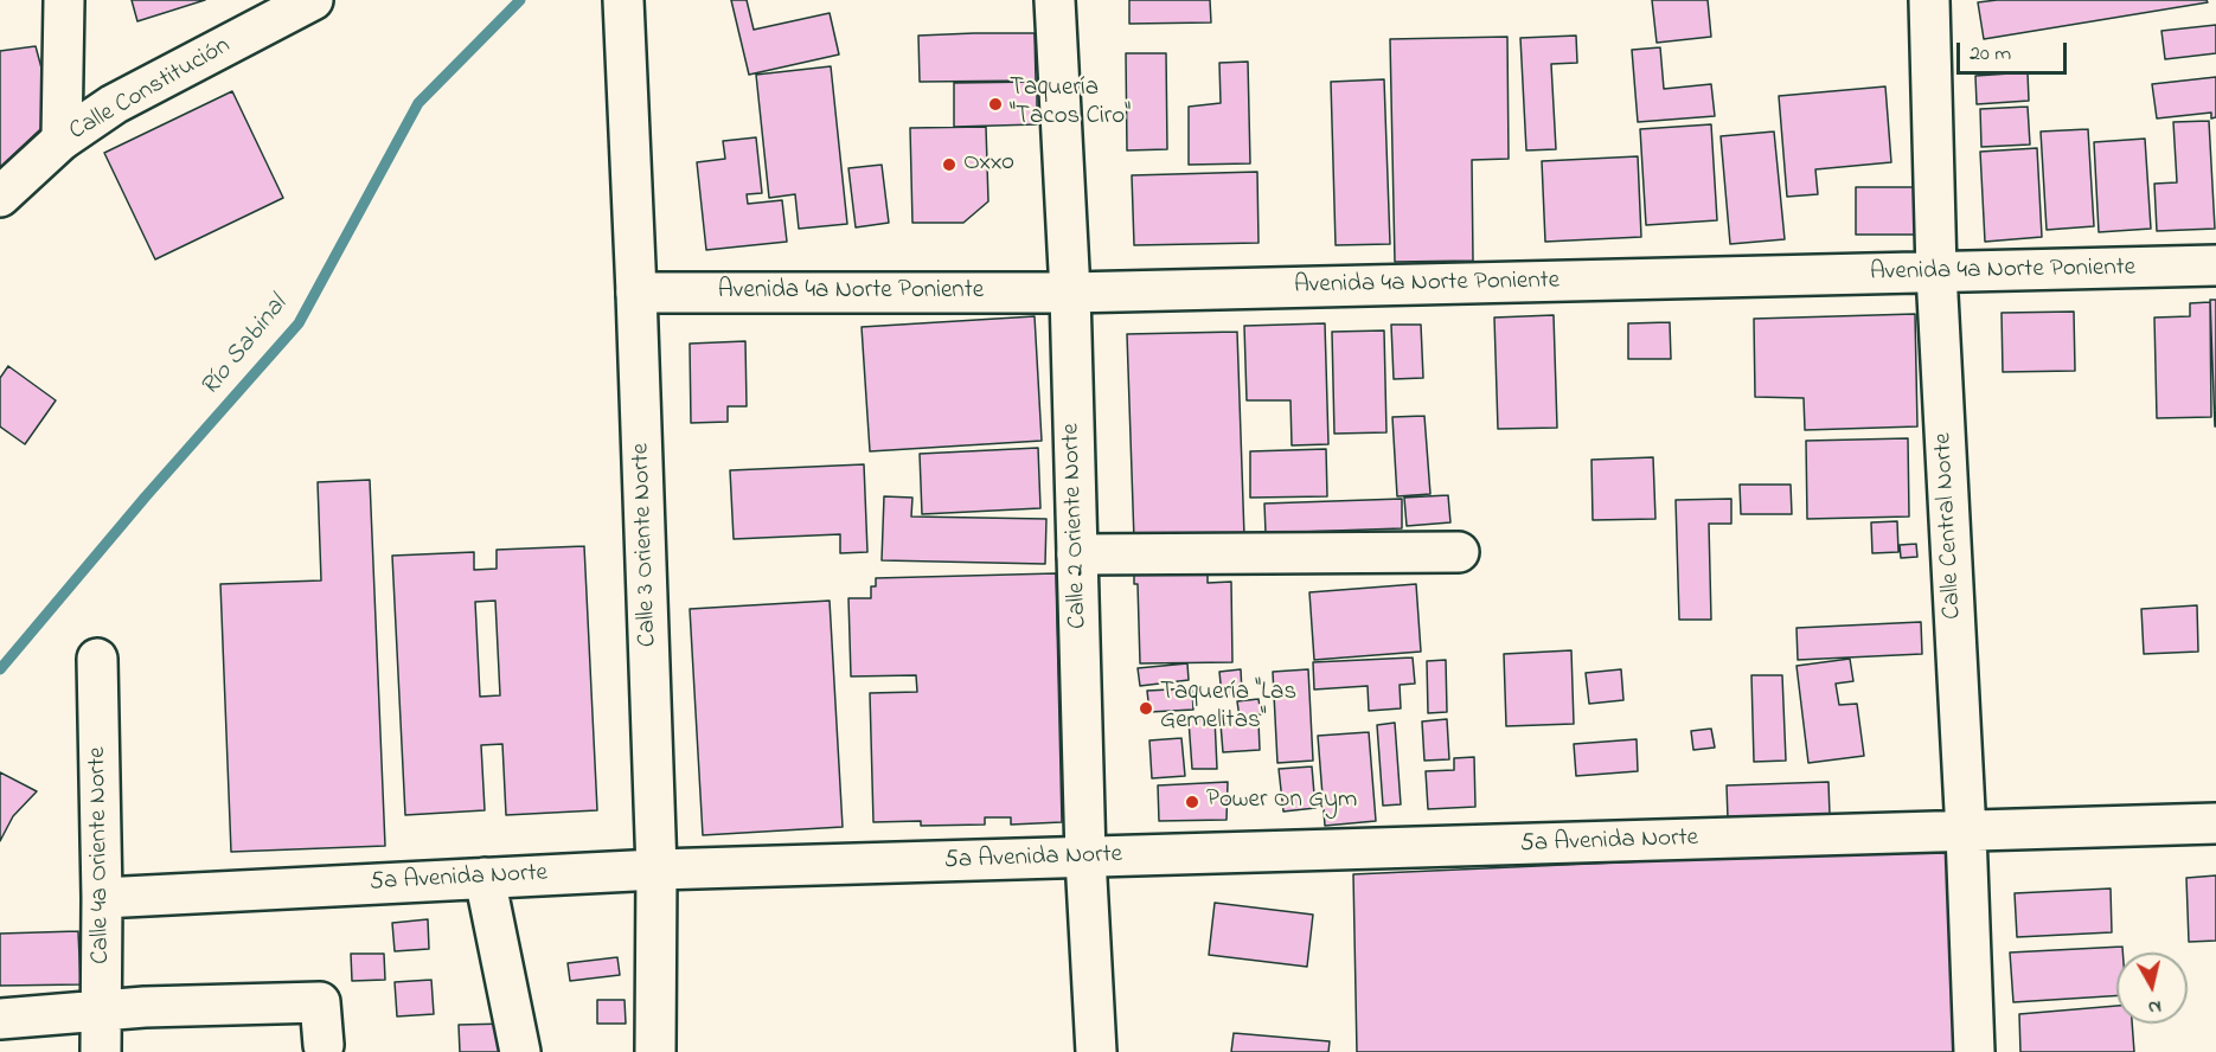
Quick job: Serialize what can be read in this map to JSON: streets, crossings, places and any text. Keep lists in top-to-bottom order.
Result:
{
  "streets": {
    "street": [
      "Calle Constitución",
      "Avenida 4a Norte Poniente",
      "Calle 2 Oriente Norte",
      "Calle Central Norte",
      "Calle 3 Oriente Norte",
      "5a Avenida Norte",
      "Calle 4a Oriente Norte"
    ]
  },
  "crossings": [
    ["Avenida 4a Norte Poniente", "Calle 2 Oriente Norte"],
    ["Avenida 4a Norte Poniente", "Calle Central Norte"],
    ["Avenida 4a Norte Poniente", "Calle 3 Oriente Norte"],
    ["Calle 2 Oriente Norte", "5a Avenida Norte"],
    ["Calle Central Norte", "5a Avenida Norte"],
    ["Calle 3 Oriente Norte", "5a Avenida Norte"],
    ["5a Avenida Norte", "Calle 4a Oriente Norte"]
  ],
  "water": ["Río Sabinal"],
  "places": [
    "Taquería \"Tacos Ciro\"",
    "Oxxo",
    "Taquería \"Las Gemelitas\"",
    "Power On Gym"
  ],
  "scale_bar": "20 m",
  "north": "bottom"
}
